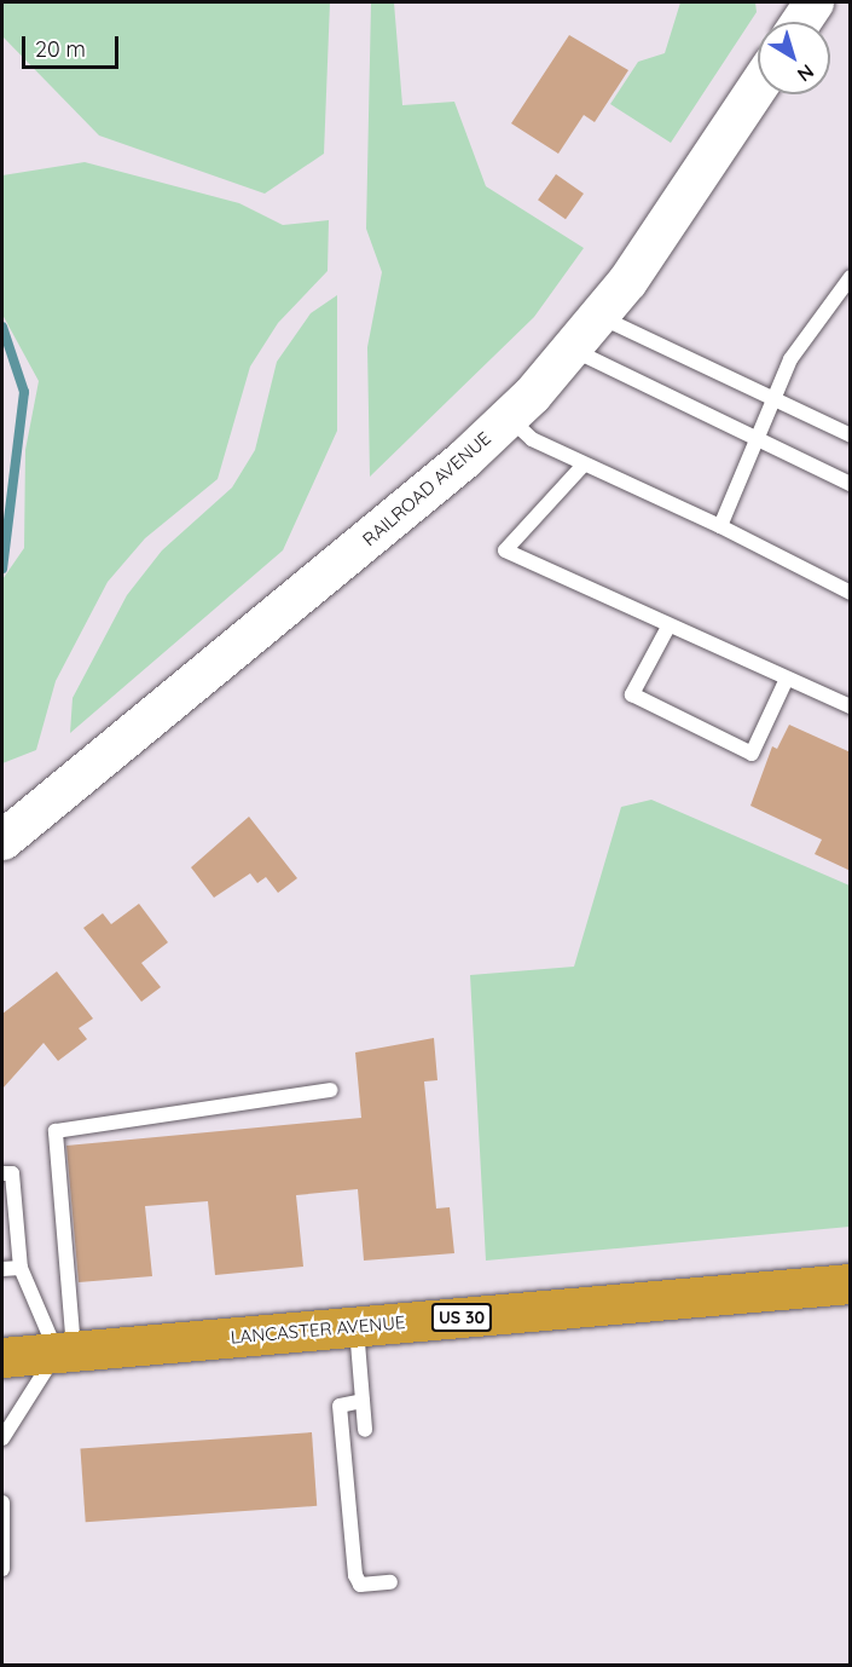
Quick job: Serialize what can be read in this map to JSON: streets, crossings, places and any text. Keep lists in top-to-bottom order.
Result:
{
  "streets": {
    "highway": ["US 30", "LANCASTER AVENUE"],
    "street": ["RAILROAD AVENUE"]
  },
  "scale_bar": "20 m",
  "north": "bottom right"
}
